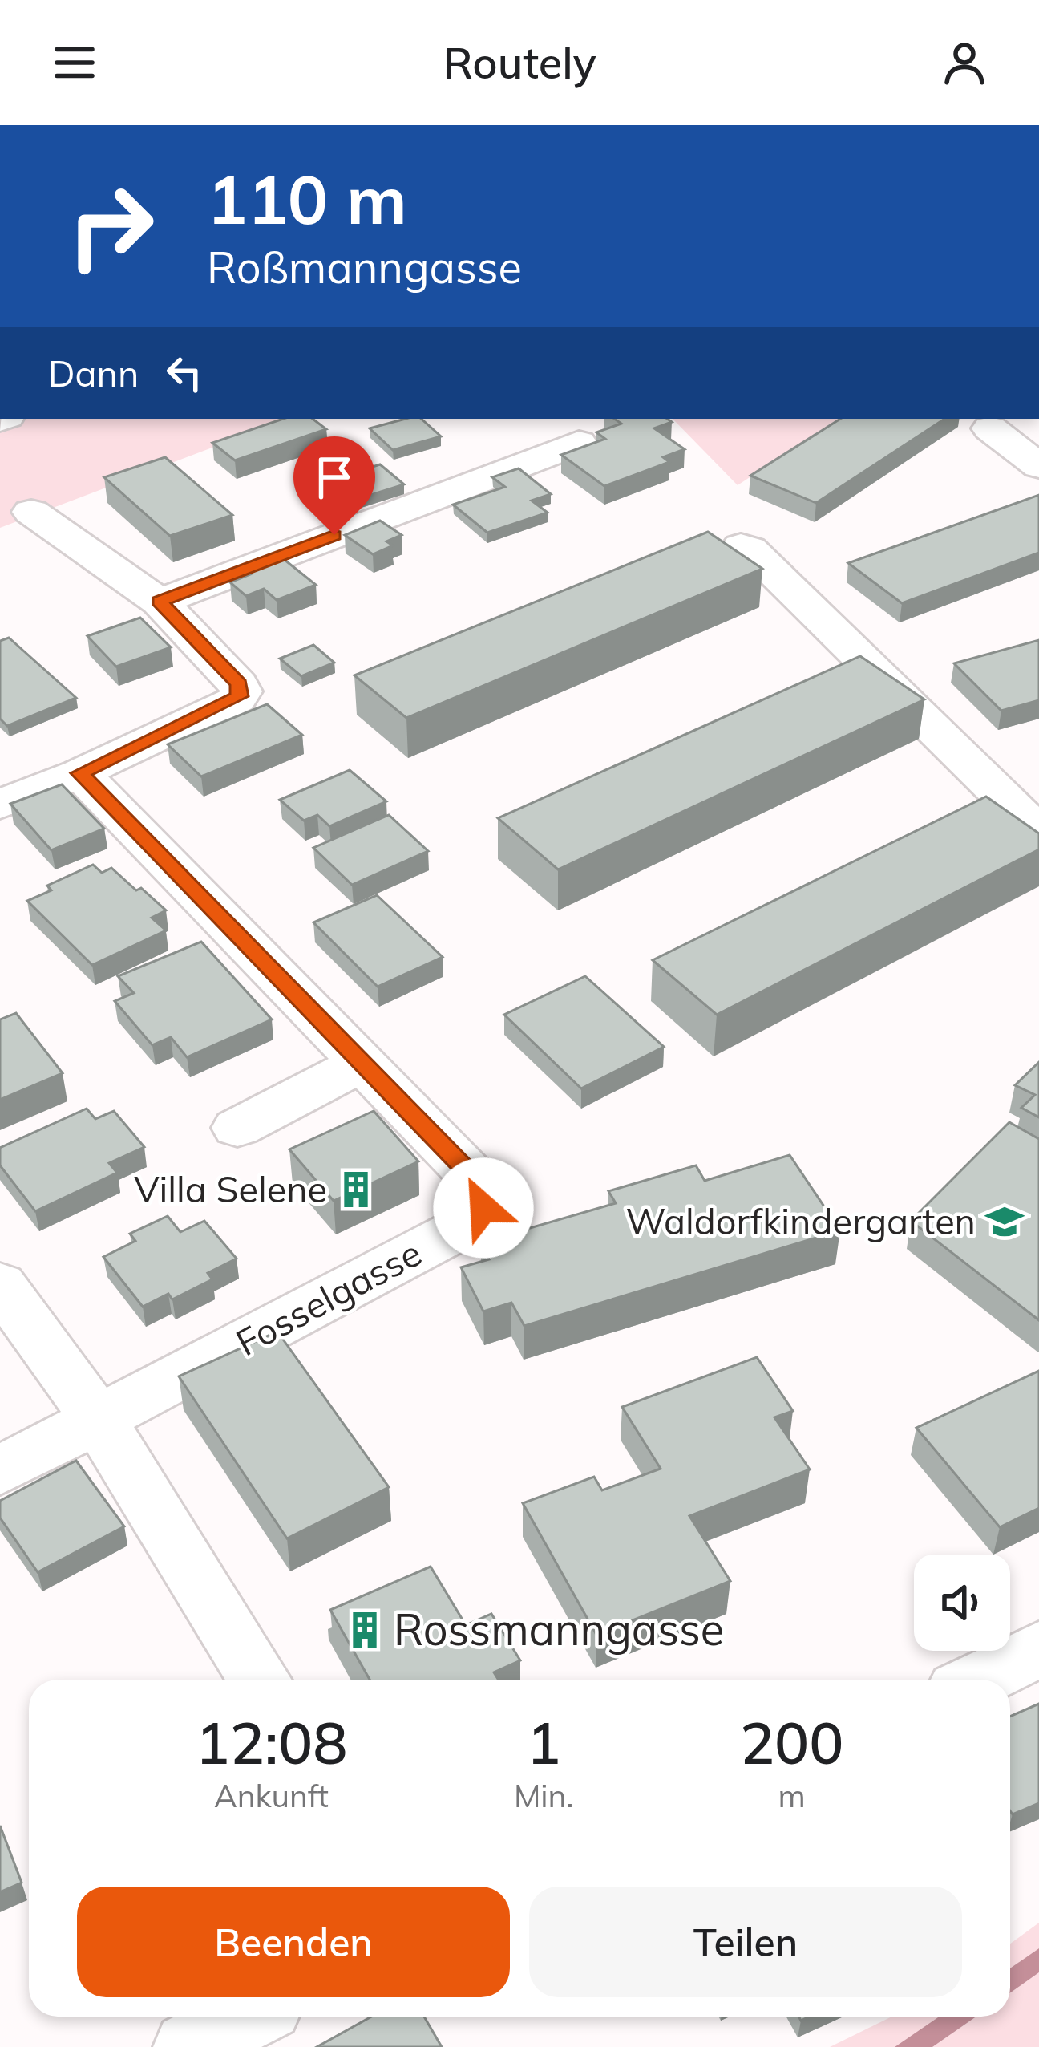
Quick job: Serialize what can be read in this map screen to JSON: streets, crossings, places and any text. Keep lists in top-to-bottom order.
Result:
{
  "streets": {
    "street": ["Fosselgasse"]
  },
  "places": {
    "building": ["Villa Selene", "Rossmanngasse"],
    "school or university": ["Waldorfkindergarten"]
  },
  "page": {
    "header": "Routely",
    "turn": ["110 m", "Roßmanngasse"],
    "then": "Dann",
    "eta": [
      "12:08",
      "Ankunft",
      "1",
      "Min.",
      "200",
      "m"
    ],
    "buttons": ["Beenden", "Teilen"]
  }
}
